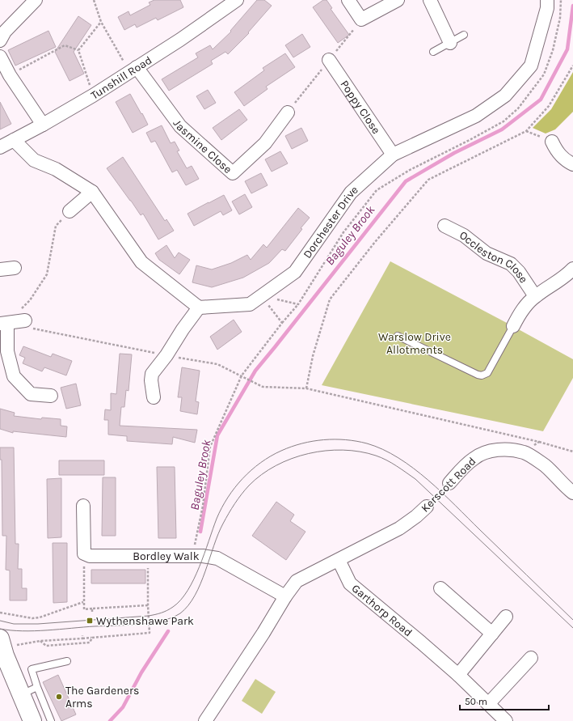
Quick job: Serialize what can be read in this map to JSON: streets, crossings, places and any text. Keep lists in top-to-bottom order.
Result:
{
  "streets": {
    "street": [
      "Tunshill Road",
      "Poppy Close",
      "Jasmine Close",
      "Dorchester Drive",
      "Occleston Close",
      "Kerscott Road",
      "Bordley Walk",
      "Garthorp Road"
    ]
  },
  "crossings": [
    ["Tunshill Road", "Jasmine Close"],
    ["Poppy Close", "Dorchester Drive"],
    ["Kerscott Road", "Garthorp Road"]
  ],
  "water": ["Baguley Brook"],
  "parks": ["Warslow Drive Allotments"],
  "places": {
    "transit": ["Wythenshawe Park"],
    "other": ["The Gardeners Arms"]
  },
  "scale_bar": "50 m"
}
